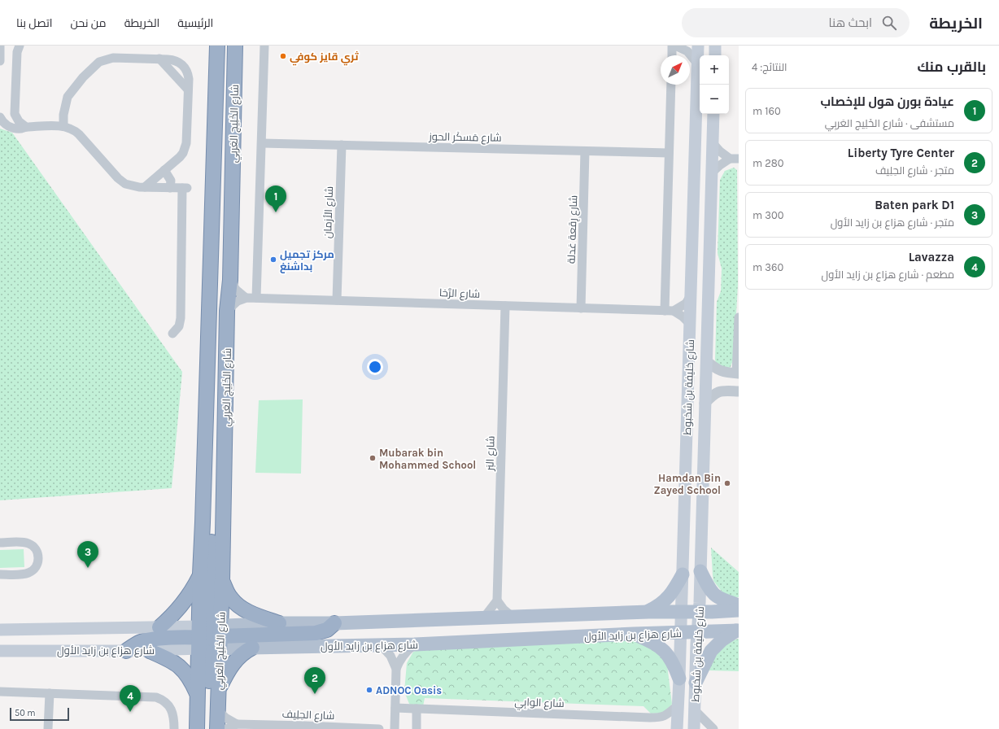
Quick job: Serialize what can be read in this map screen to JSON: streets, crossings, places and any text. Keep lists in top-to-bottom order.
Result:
{
  "streets": {
    "highway": ["شارع الخَلِيج العَربِي"],
    "main road": ["شارع خليفة بن شخبوط", "شارع هزاع بن زايد الأول"],
    "street": [
      "شارع مَسكَر الحوز",
      "شارع الأزمان",
      "شارع رِقعة عَدلة",
      "شارع الرَّخا",
      "شارع البَر",
      "شارع الوابِي",
      "شارع الحِلِيف"
    ]
  },
  "crossings": [
    ["شارع الخَلِيج العَربِي", "شارع هزاع بن زايد الأول"],
    ["شارع مَسكَر الحوز", "شارع الأزمان"],
    ["شارع مَسكَر الحوز", "شارع رِقعة عَدلة"],
    ["شارع الأزمان", "شارع الرَّخا"],
    ["شارع رِقعة عَدلة", "شارع الرَّخا"],
    ["شارع الرَّخا", "شارع البَر"],
    ["شارع خليفة بن شخبوط", "شارع هزاع بن زايد الأول"],
    ["شارع خليفة بن شخبوط", "شارع الوابِي"]
  ],
  "places": [
    "ثري قايز كوفي",
    "مركز تجميل بداشنغ",
    "Mubarak bin Mohammed School",
    "Hamdan Bin Zayed School",
    "ADNOC Oasis"
  ],
  "scale_bar": "50 m",
  "north": "top right",
  "page": {
    "header": "الخريطة",
    "search": "ابحث هنا",
    "nav": [
      "الرئيسية",
      "الخريطة",
      "من نحن",
      "اتصل بنا"
    ],
    "heading": ["بالقرب منك", "النتائج: 4"],
    "map_buttons": ["+", "−"],
    "list": [
      {
        "mark": "1",
        "name": "عيادة بورن هول للإخصاب",
        "note": "مستشفى · شارع الخَلِيج العَربِي",
        "value": "160 m"
      },
      {
        "mark": "2",
        "name": "Liberty Tyre Center",
        "note": "متجر · شارع الحِلِيف",
        "value": "280 m"
      },
      {
        "mark": "3",
        "name": "Baten park D1",
        "note": "متجر · شارع هزاع بن زايد الأول",
        "value": "300 m"
      },
      {
        "mark": "4",
        "name": "Lavazza",
        "note": "مطعم · شارع هزاع بن زايد الأول",
        "value": "360 m"
      }
    ],
    "pins": [
      "1",
      "3",
      "2",
      "4"
    ],
    "scale": "50 m"
  }
}
